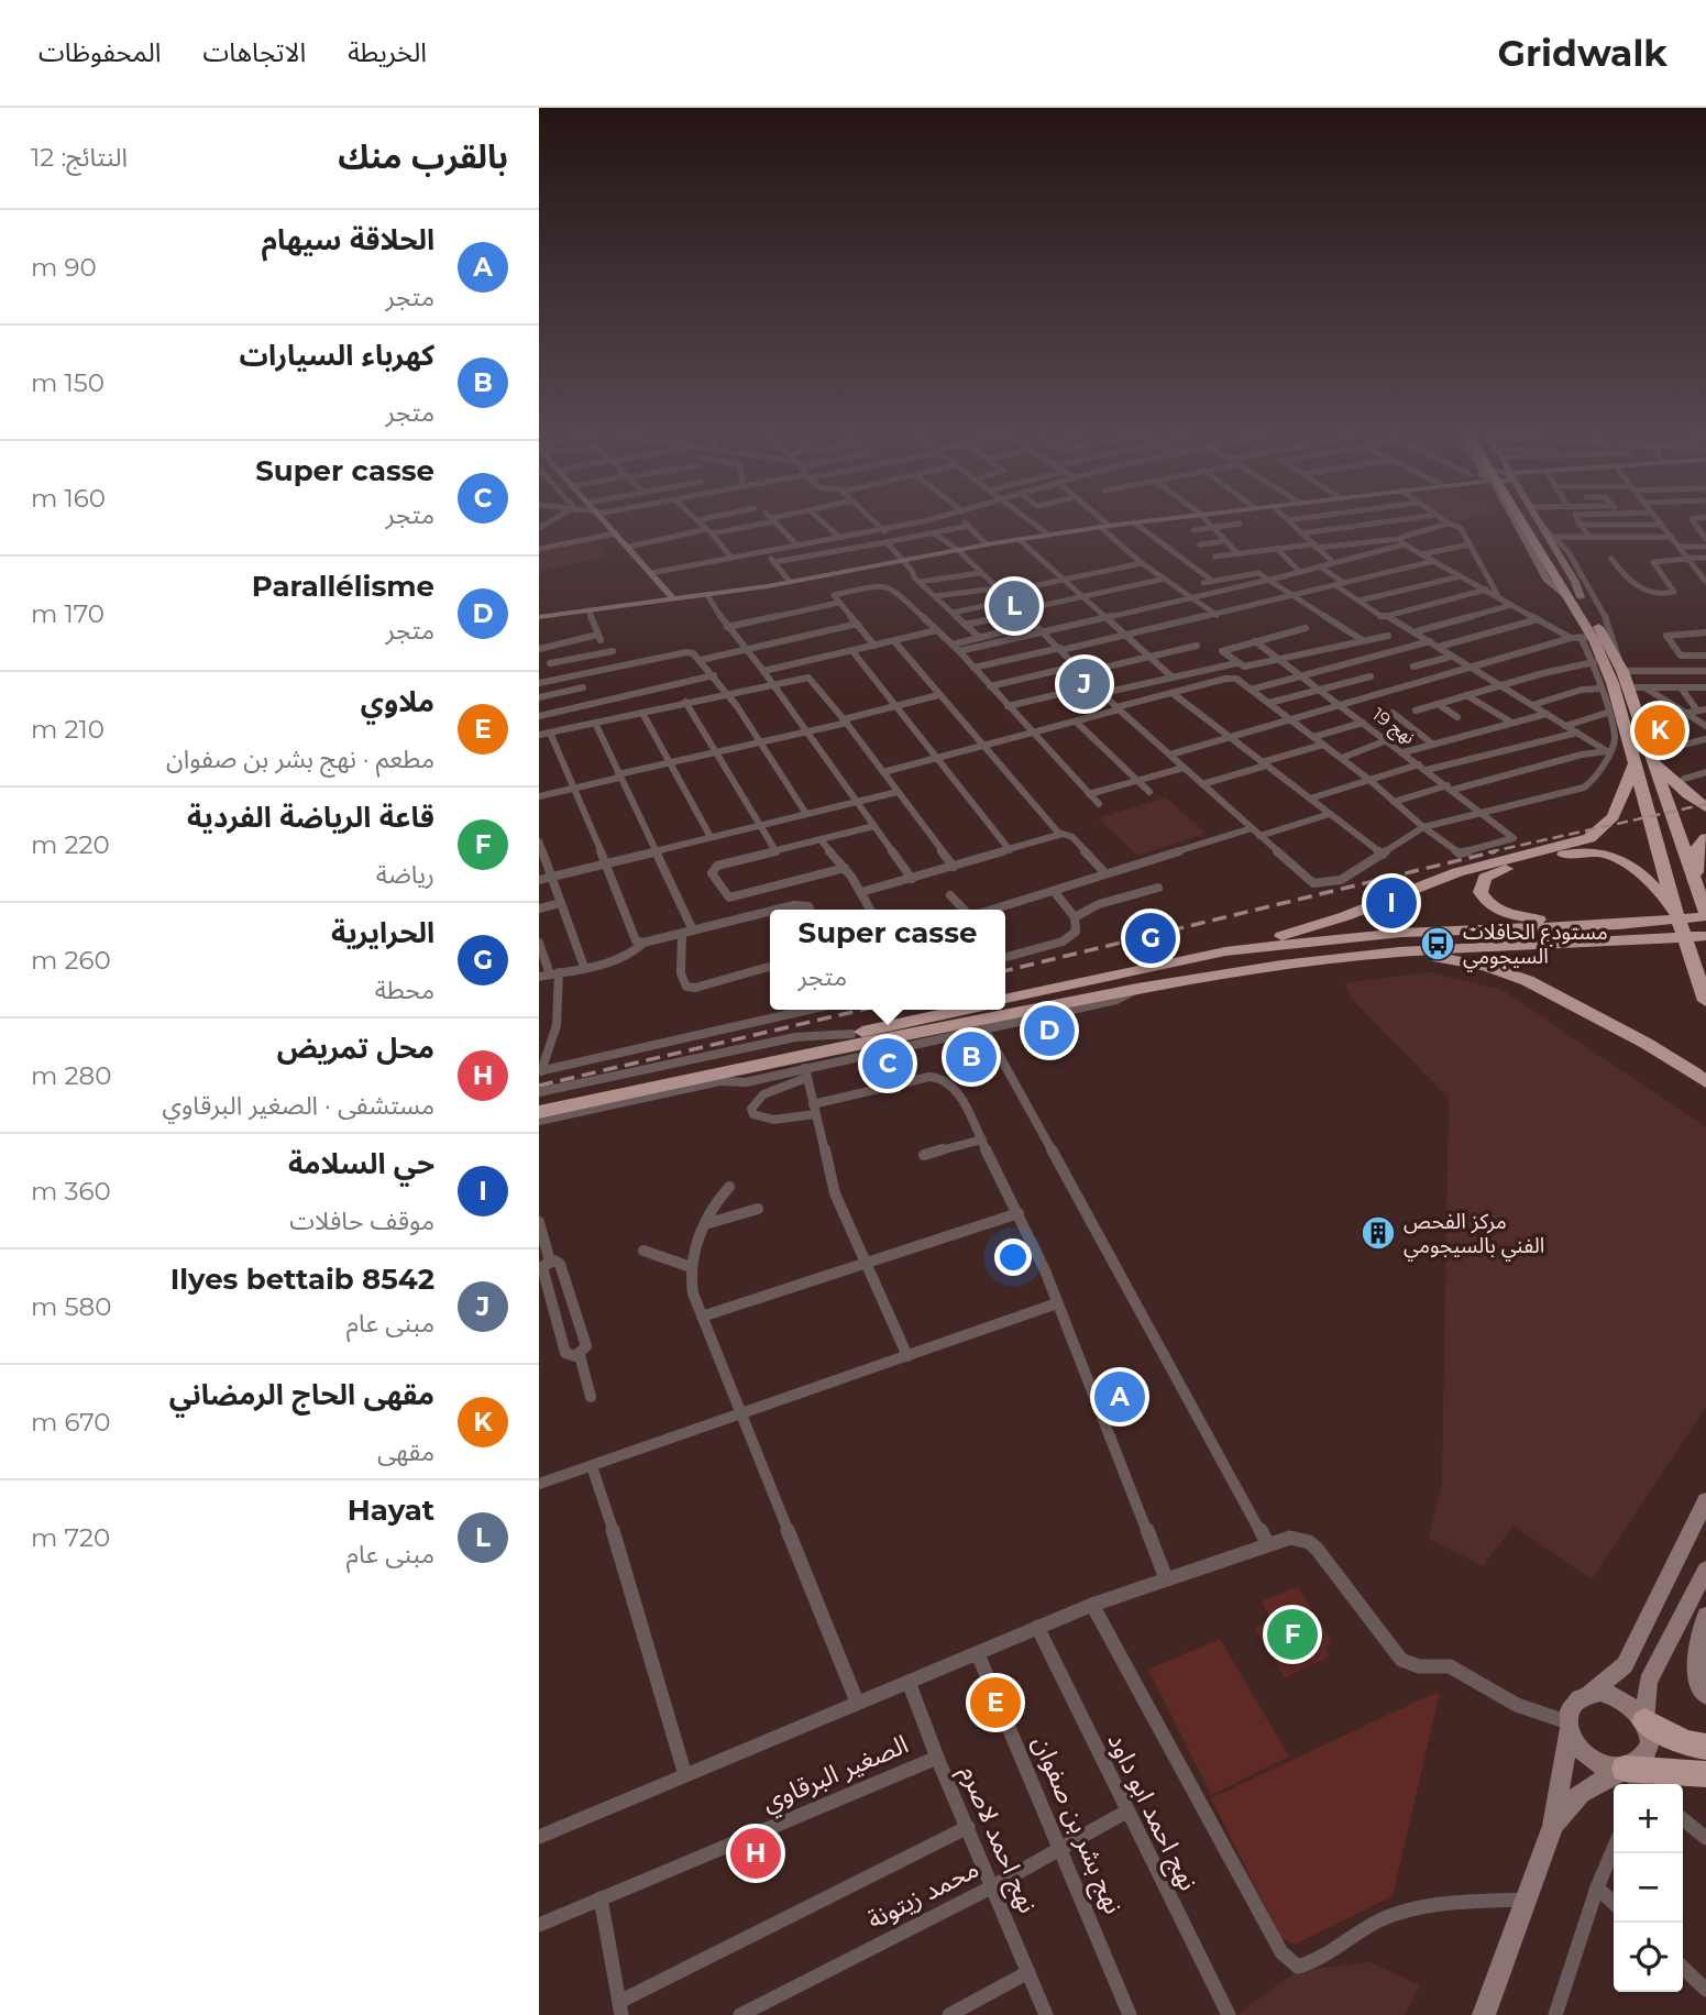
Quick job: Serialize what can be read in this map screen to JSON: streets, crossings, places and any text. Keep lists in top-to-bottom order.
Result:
{
  "streets": {
    "street": [
      "نهج 19",
      "الصغير البرقاوي",
      "نهج احمد ابو داود",
      "نهج بشر بن صفوان",
      "نهج احمد لاصرم",
      "محمد زيتونة"
    ]
  },
  "crossings": [
    ["الصغير البرقاوي", "نهج احمد لاصرم"],
    ["نهج احمد ابو داود", "محمد زيتونة"],
    ["نهج بشر بن صفوان", "محمد زيتونة"],
    ["نهج احمد لاصرم", "محمد زيتونة"]
  ],
  "places": {
    "bus stop": ["مستودع الحافلات السيجومي"],
    "building": ["مركز الفحص الفني بالسيجومي"]
  },
  "page": {
    "header": "Gridwalk",
    "nav": ["الخريطة", "الاتجاهات", "المحفوظات"],
    "heading": ["بالقرب منك", "النتائج: 12"],
    "list": [
      {
        "mark": "A",
        "name": "الحلاقة سيهام",
        "note": "متجر",
        "value": "90 m"
      },
      {
        "mark": "B",
        "name": "كهرباء السيارات",
        "note": "متجر",
        "value": "150 m"
      },
      {
        "mark": "C",
        "name": "Super casse",
        "note": "متجر",
        "value": "160 m"
      },
      {
        "mark": "D",
        "name": "Parallélisme",
        "note": "متجر",
        "value": "170 m"
      },
      {
        "mark": "E",
        "name": "ملاوي",
        "note": "مطعم · نهج بشر بن صفوان",
        "value": "210 m"
      },
      {
        "mark": "F",
        "name": "قاعة الرياضة الفردية",
        "note": "رياضة",
        "value": "220 m"
      },
      {
        "mark": "G",
        "name": "الحرايرية",
        "note": "محطة",
        "value": "260 m"
      },
      {
        "mark": "H",
        "name": "محل تمريض",
        "note": "مستشفى · الصغير البرقاوي",
        "value": "280 m"
      },
      {
        "mark": "I",
        "name": "حي السلامة",
        "note": "موقف حافلات",
        "value": "360 m"
      },
      {
        "mark": "J",
        "name": "Ilyes bettaib 8542",
        "note": "مبنى عام",
        "value": "580 m"
      },
      {
        "mark": "K",
        "name": "مقهى الحاج الرمضاني",
        "note": "مقهى",
        "value": "670 m"
      },
      {
        "mark": "L",
        "name": "Hayat",
        "note": "مبنى عام",
        "value": "720 m"
      }
    ],
    "pins": [
      "L",
      "J",
      "K",
      "I",
      "G",
      "D",
      "B",
      "C",
      "A",
      "F",
      "E",
      "H"
    ],
    "popup": ["Super casse", "متجر"],
    "map_buttons": ["+", "−"]
  }
}
